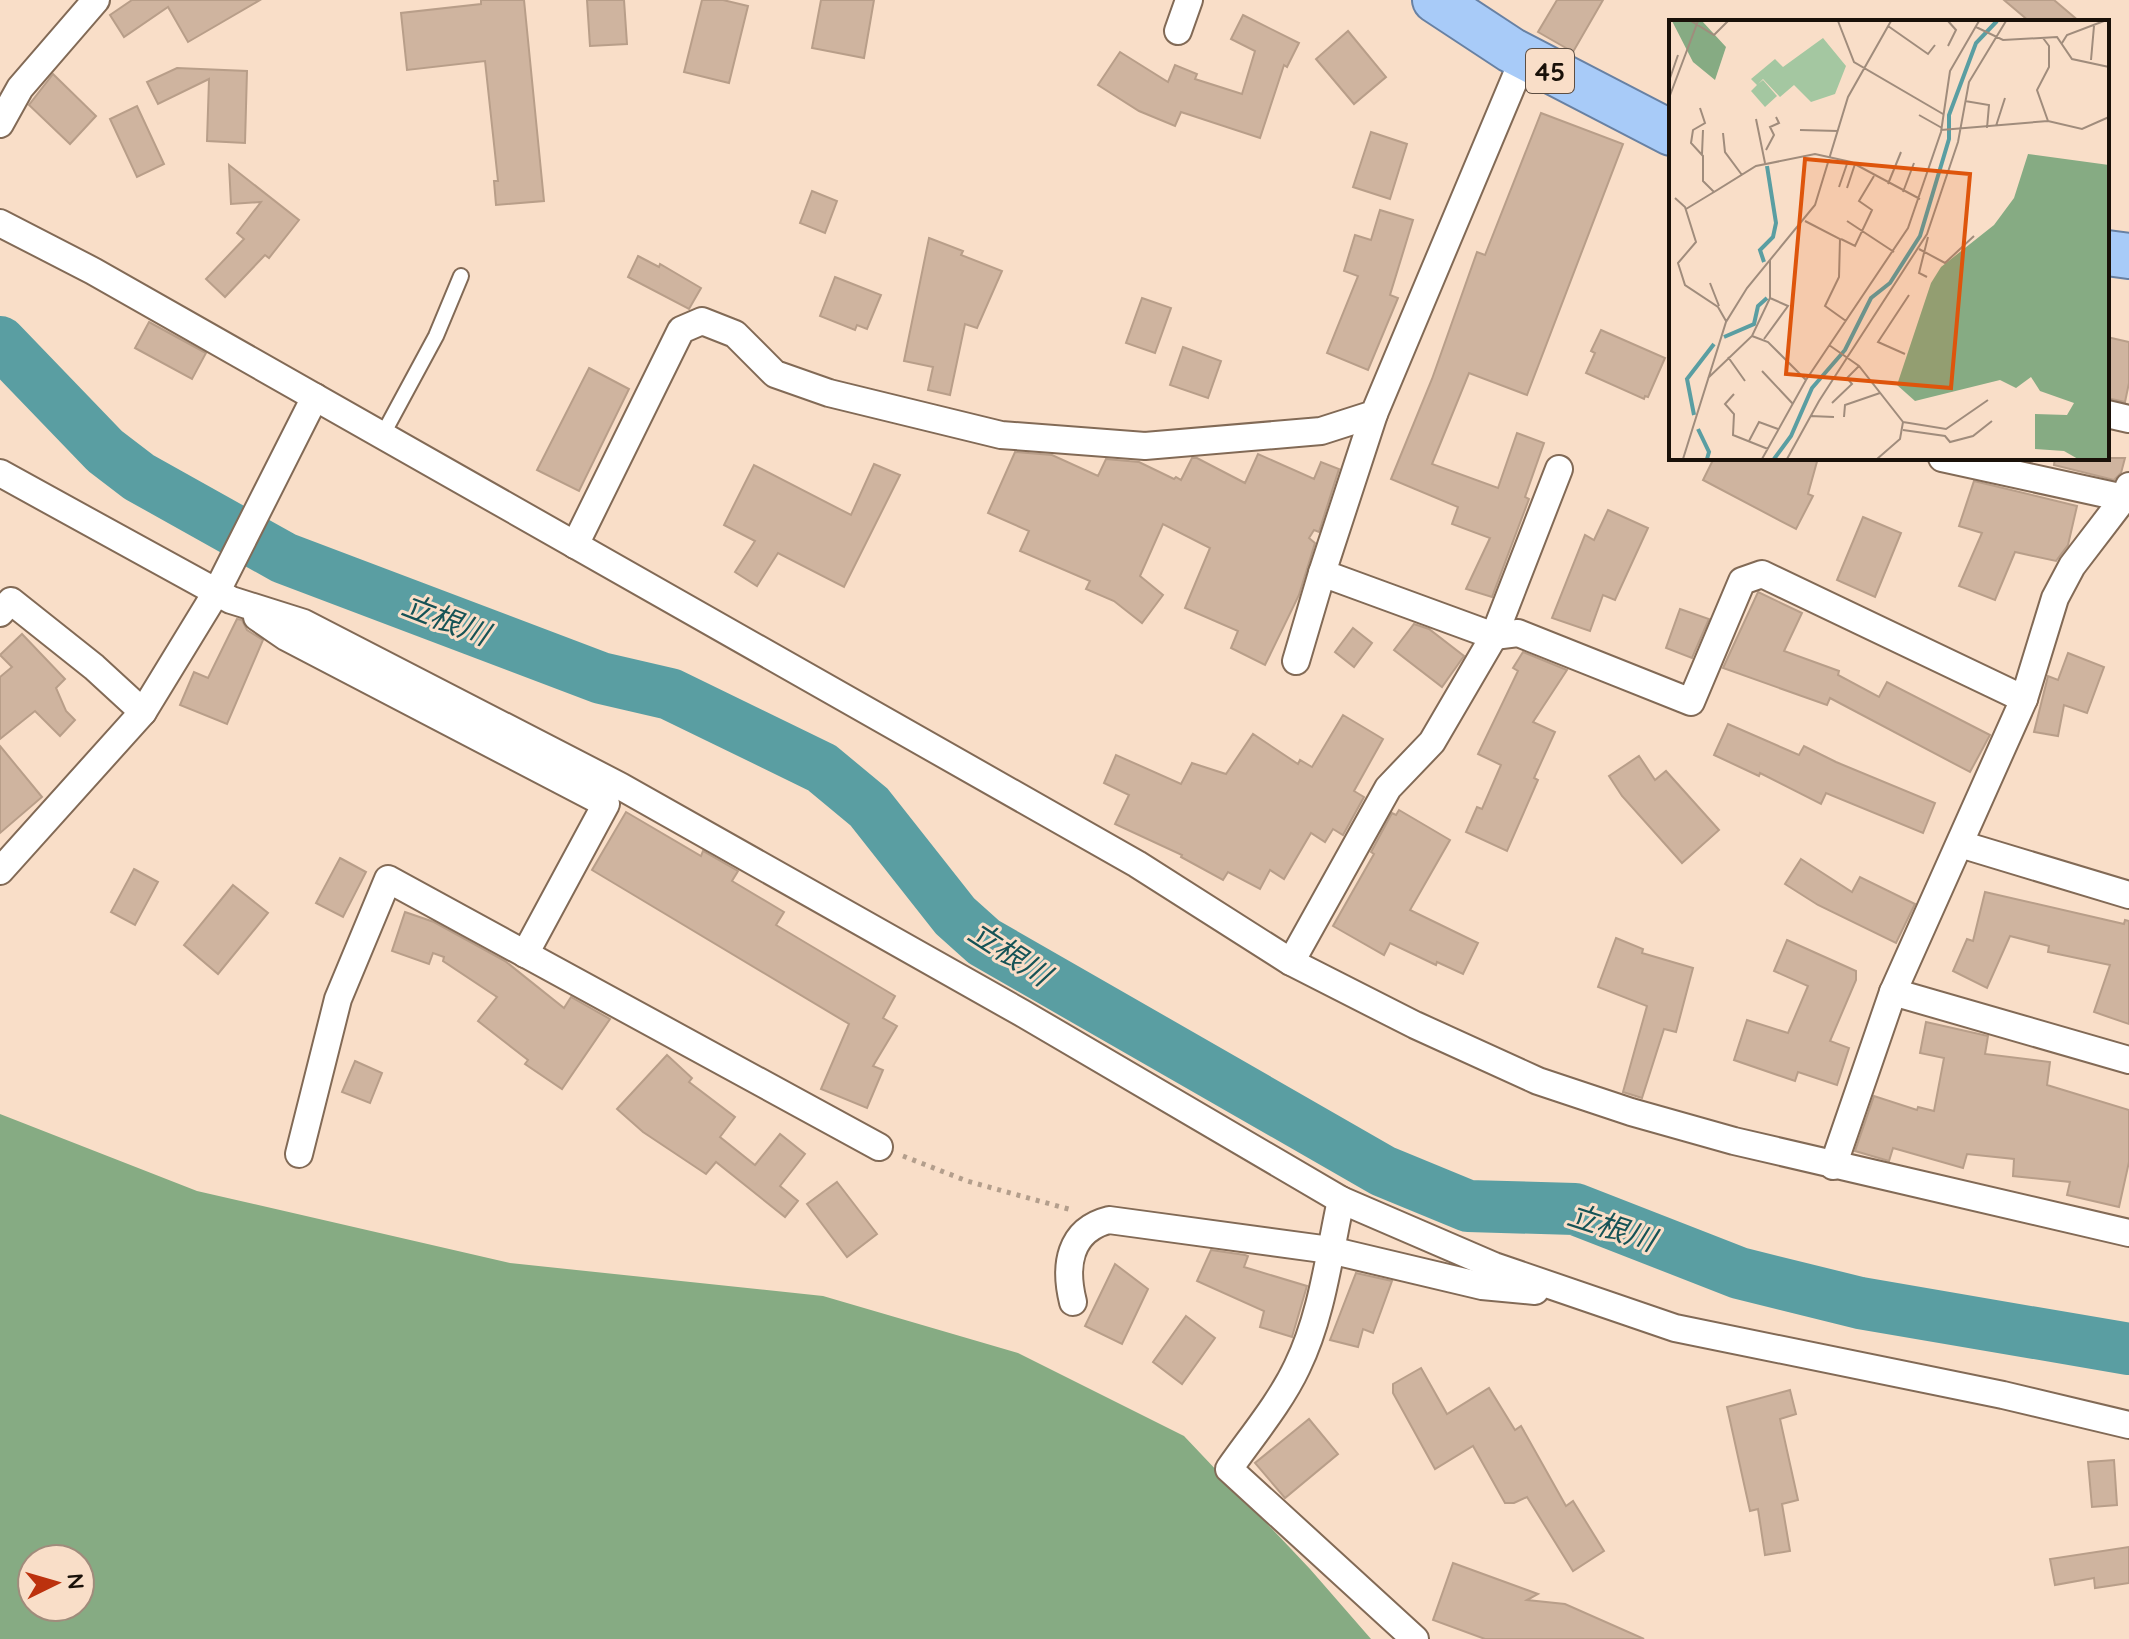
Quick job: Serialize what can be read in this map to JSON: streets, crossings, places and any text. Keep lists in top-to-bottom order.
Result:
{
  "streets": {
    "highway": ["45"]
  },
  "water": ["立根川"],
  "north": "right"
}
